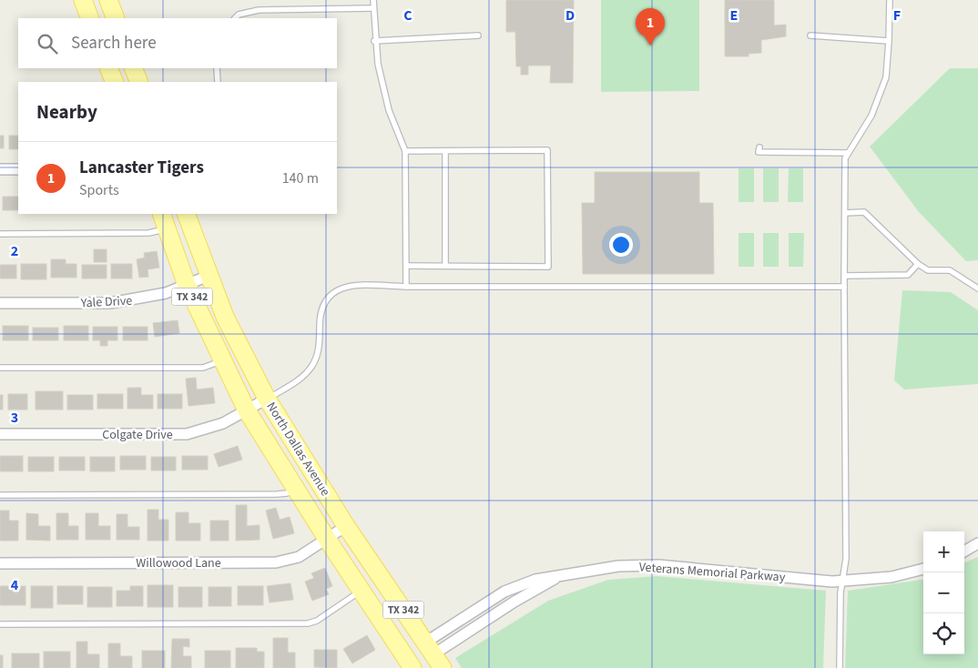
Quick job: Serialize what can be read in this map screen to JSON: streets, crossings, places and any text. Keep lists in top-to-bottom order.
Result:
{
  "streets": {
    "main road": ["TX 342", "North Dallas Avenue"],
    "street": [
      "Yale Drive",
      "Colgate Drive",
      "Willowood Lane",
      "Veterans Memorial Parkway"
    ]
  },
  "crossings": [
    ["Yale Drive", "North Dallas Avenue"],
    ["Colgate Drive", "North Dallas Avenue"],
    ["North Dallas Avenue", "Willowood Lane"],
    ["North Dallas Avenue", "Veterans Memorial Parkway"]
  ],
  "page": {
    "pins": "1",
    "search": "Search here",
    "heading": "Nearby",
    "list": [
      {
        "mark": "1",
        "name": "Lancaster Tigers",
        "note": "Sports",
        "value": "140 m"
      }
    ],
    "map_buttons": ["+", "−"]
  },
  "grid": {
    "columns": [
      "C",
      "D",
      "E",
      "F"
    ],
    "rows": ["2", "3", "4"]
  }
}
